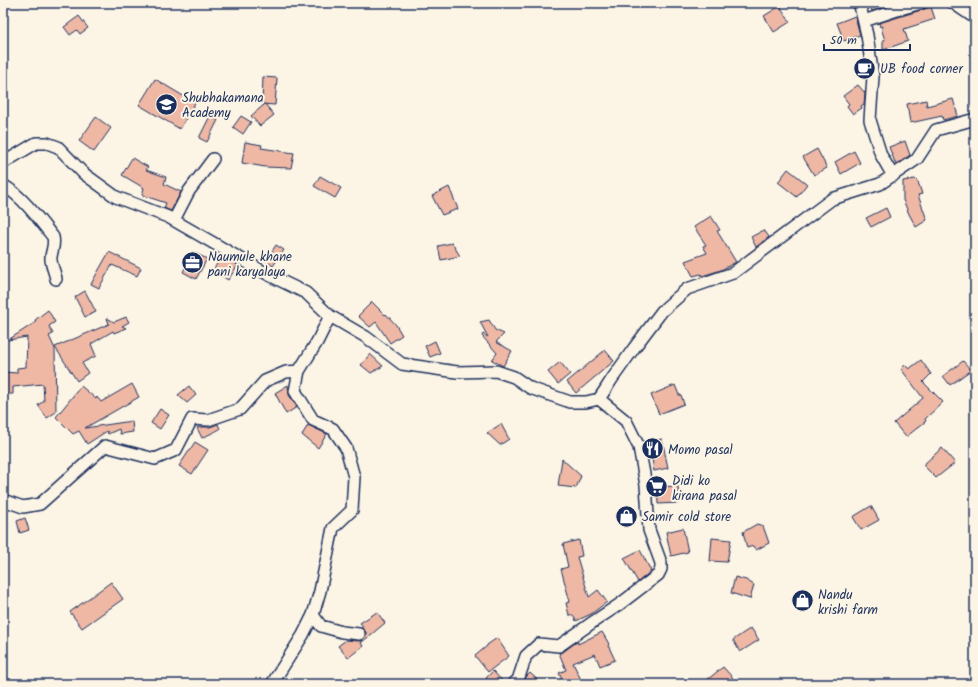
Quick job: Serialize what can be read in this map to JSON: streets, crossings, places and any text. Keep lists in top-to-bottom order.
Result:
{
  "places": {
    "cafe": ["UB food corner"],
    "school or university": ["Shubhakamana Academy"],
    "office": ["Naumule khane pani karyalaya"],
    "restaurant": ["Momo pasal"],
    "supermarket": ["Didi ko kirana pasal"],
    "shop": ["Samir cold store", "Nandu krishi farm"]
  },
  "scale_bar": "50 m"
}
